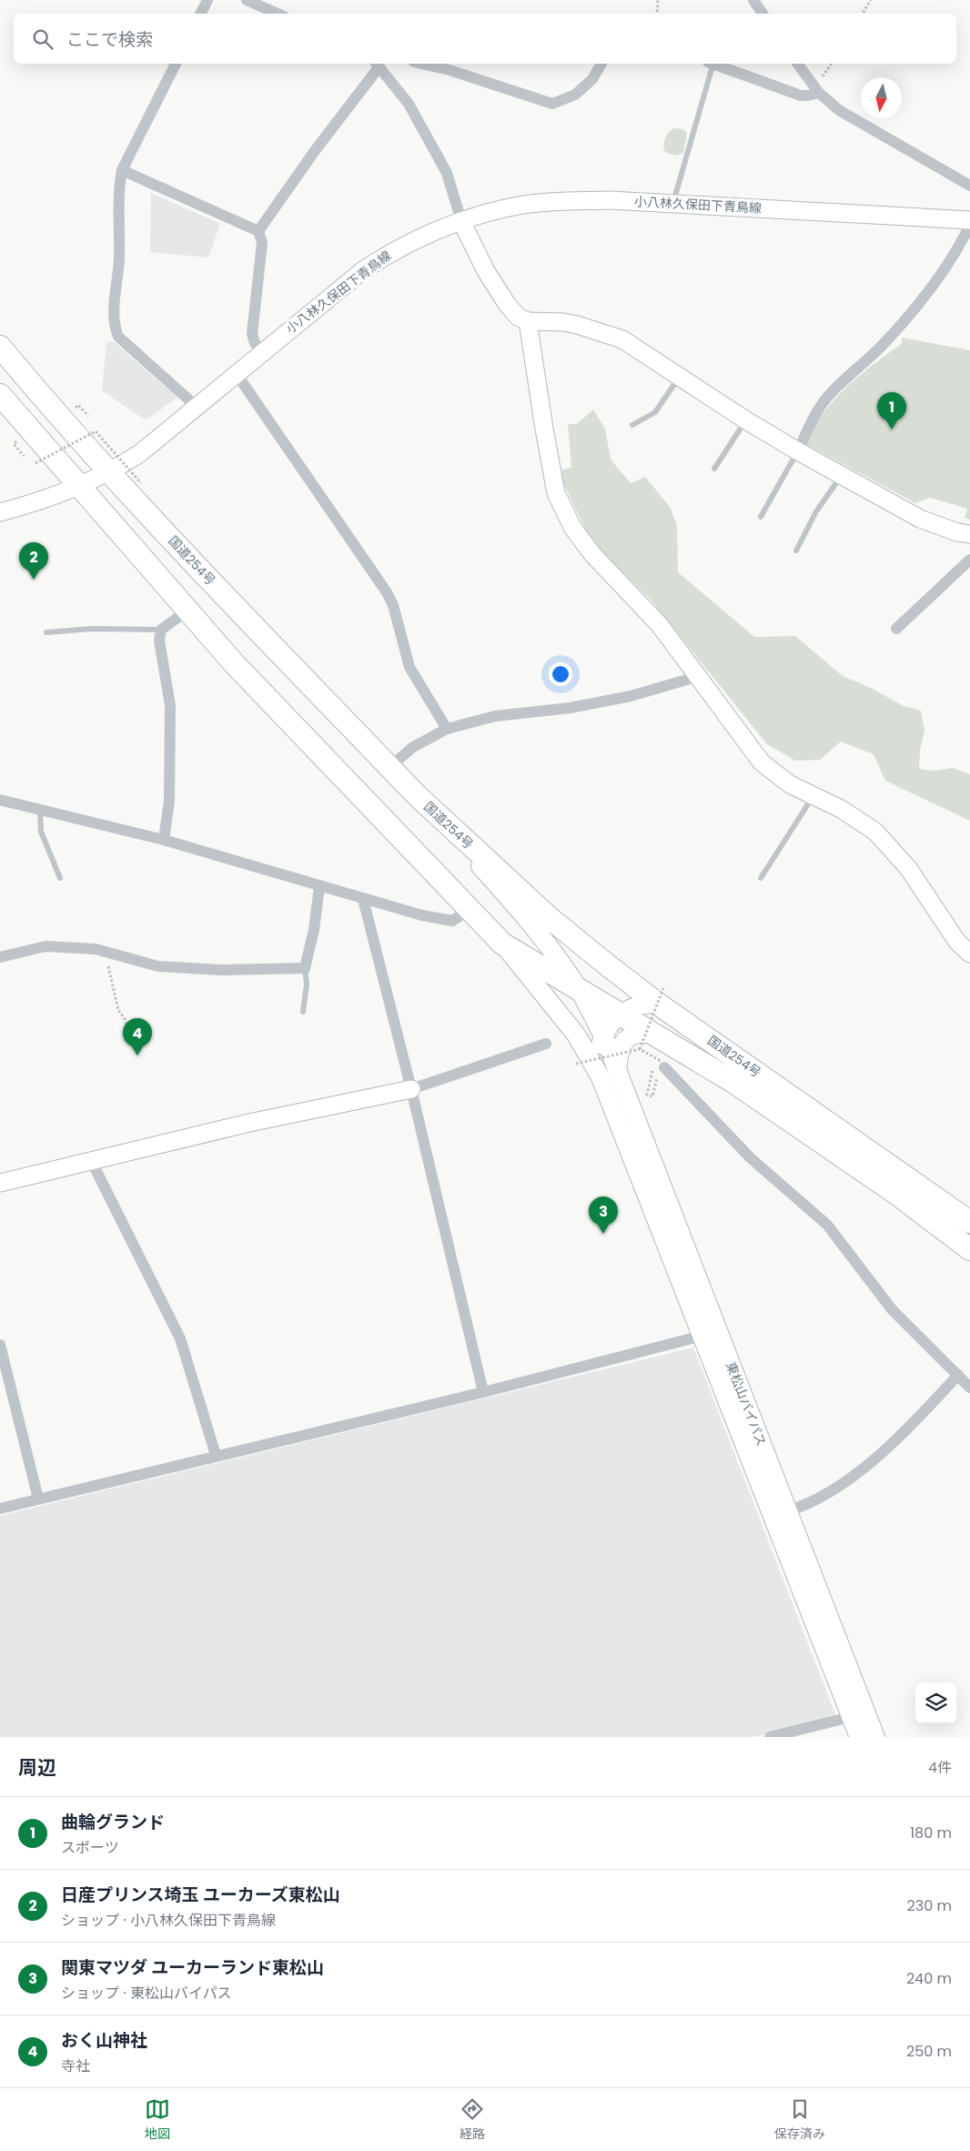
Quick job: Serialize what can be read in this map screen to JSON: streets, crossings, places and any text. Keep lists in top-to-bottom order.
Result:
{
  "streets": {
    "highway": ["国道254号"],
    "main road": ["東松山バイパス"],
    "street": ["小八林久保田下青鳥線"]
  },
  "crossings": [
    ["小八林久保田下青鳥線", "国道254号"]
  ],
  "north": "bottom",
  "page": {
    "search": "ここで検索",
    "pins": [
      "1",
      "2",
      "4",
      "3"
    ],
    "heading": ["周辺", "4件"],
    "list": [
      {
        "mark": "1",
        "name": "曲輪グランド",
        "note": "スポーツ",
        "value": "180 m"
      },
      {
        "mark": "2",
        "name": "日産プリンス埼玉 ユーカーズ東松山",
        "note": "ショップ · 小八林久保田下青鳥線",
        "value": "230 m"
      },
      {
        "mark": "3",
        "name": "関東マツダ ユーカーランド東松山",
        "note": "ショップ · 東松山バイパス",
        "value": "240 m"
      },
      {
        "mark": "4",
        "name": "おく山神社",
        "note": "寺社",
        "value": "250 m"
      }
    ],
    "nav": ["地図", "経路", "保存済み"]
  }
}
